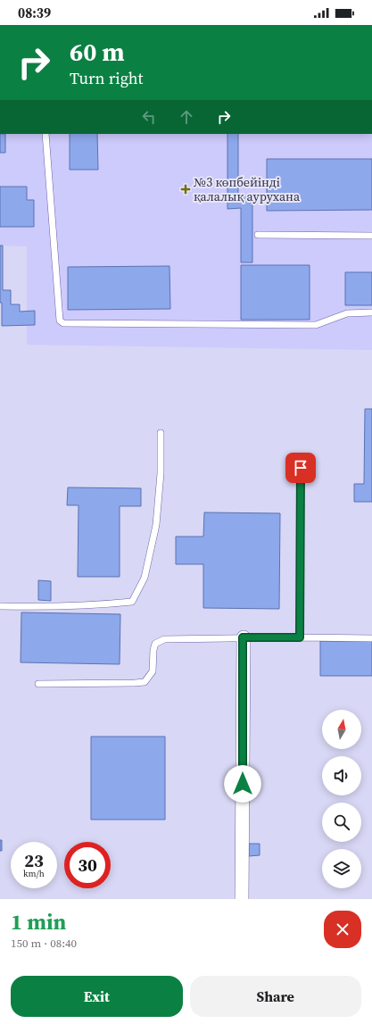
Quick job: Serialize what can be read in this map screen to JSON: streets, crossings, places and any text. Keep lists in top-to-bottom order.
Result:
{
  "places": {
    "health": ["№3 көпбейінді қалалық аурухана"]
  },
  "north": "top",
  "page": {
    "status": "08:39",
    "turn": ["60 m", "Turn right"],
    "speed": "23 km/h",
    "limit": "30",
    "heading": ["1 min", "150 m · 08:40"],
    "buttons": ["Exit", "Share"]
  }
}
